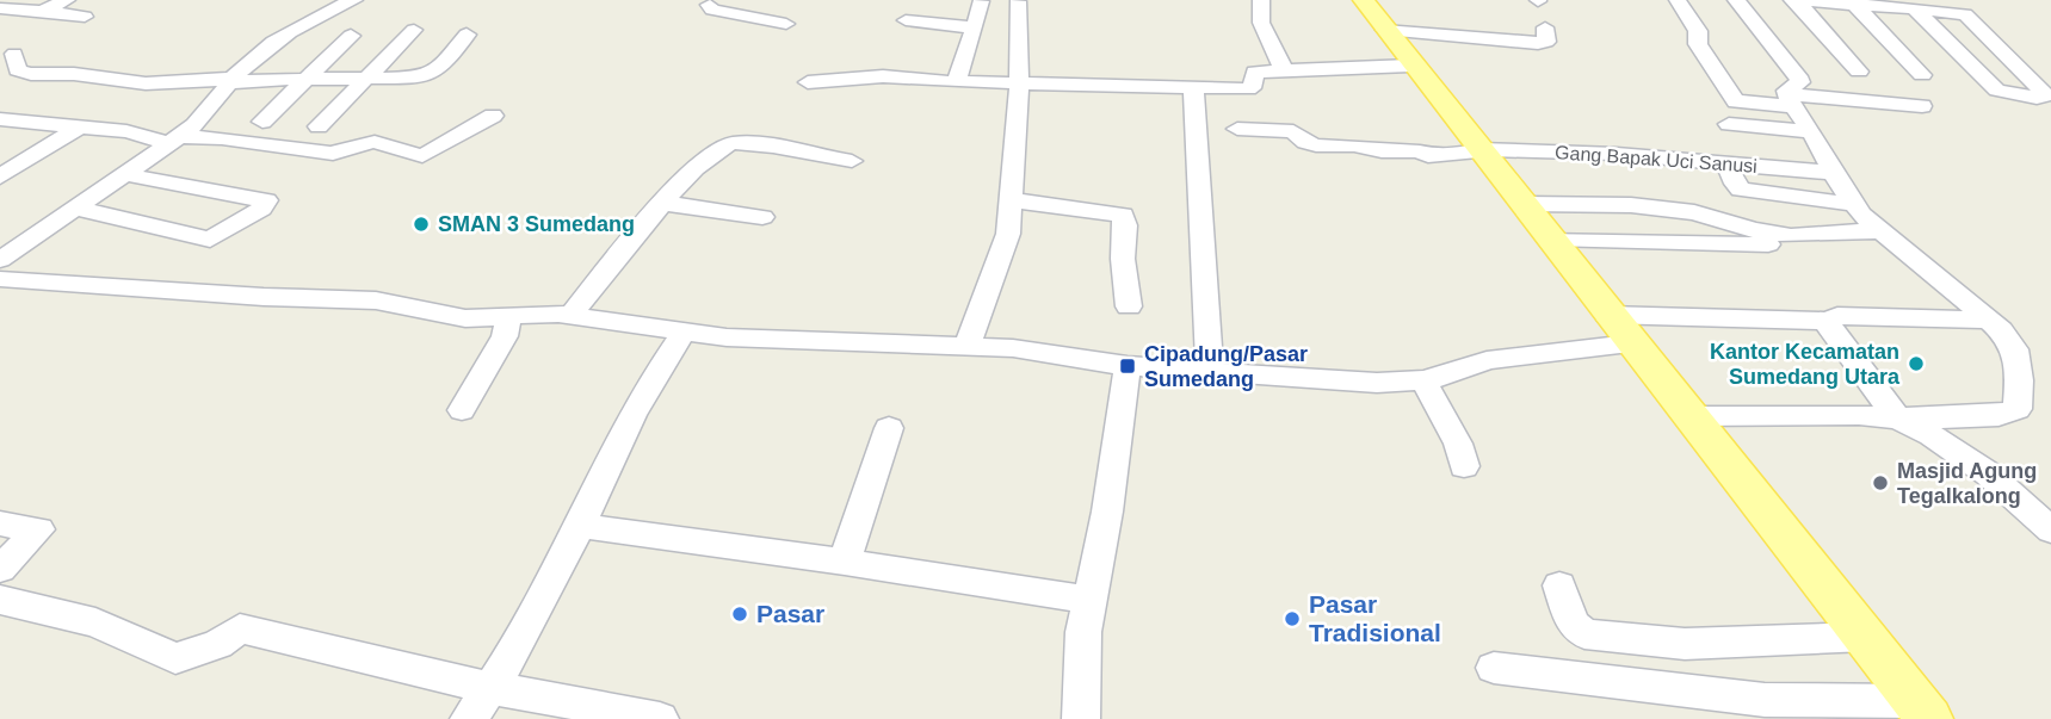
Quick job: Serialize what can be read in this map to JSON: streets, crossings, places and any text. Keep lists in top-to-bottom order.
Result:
{
  "streets": {
    "street": ["Gang Bapak Uci Sanusi"]
  },
  "places": {
    "other": [
      "SMAN 3 Sumedang",
      "Kantor Kecamatan Sumedang Utara",
      "Masjid Agung Tegalkalong",
      "Pasar",
      "Pasar Tradisional"
    ],
    "transit": ["Cipadung/Pasar Sumedang"]
  }
}
